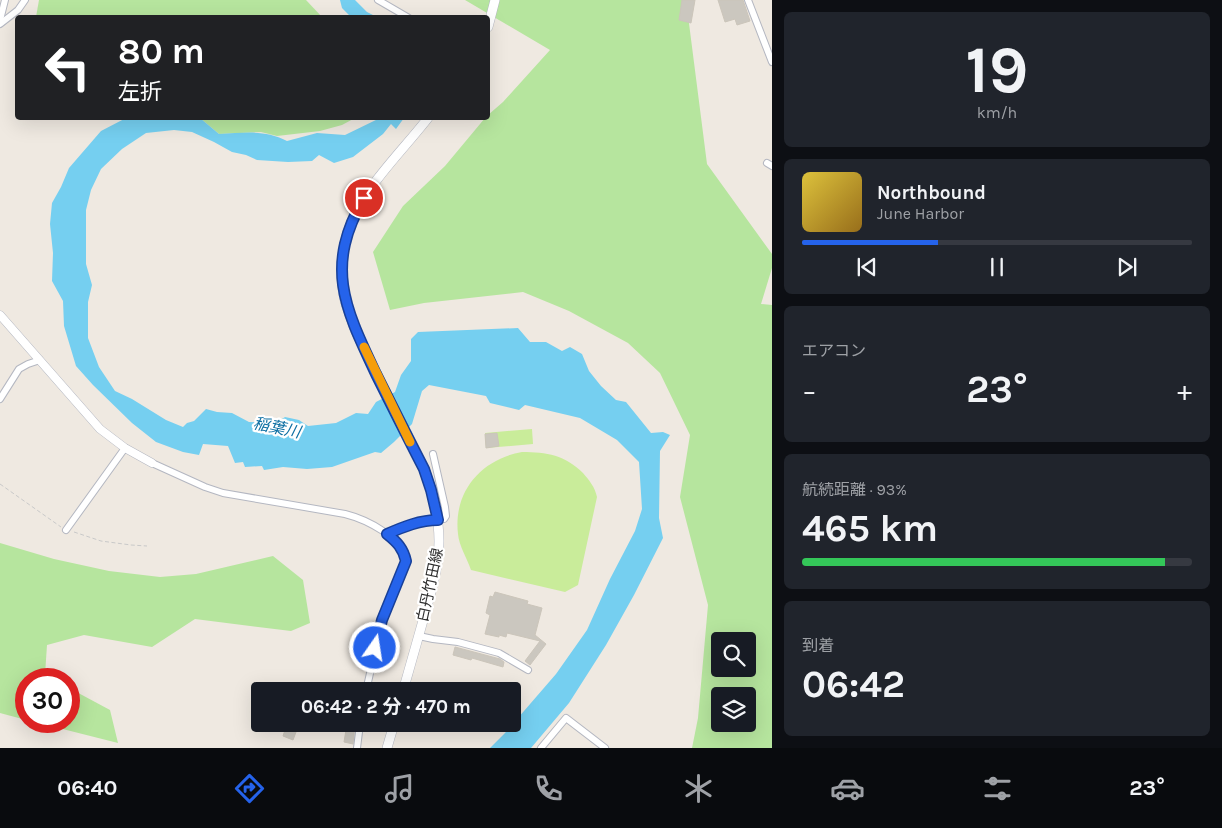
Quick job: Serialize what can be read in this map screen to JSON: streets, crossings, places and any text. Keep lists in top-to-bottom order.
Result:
{
  "streets": {
    "main road": ["白丹竹田線"]
  },
  "water": ["稲葉川"],
  "page": {
    "tile": [
      ["19", "km/h"],
      "エアコン",
      ["航続距離 · 93%", "465 km"],
      ["到着", "06:42"]
    ],
    "turn": ["80 m", "左折"],
    "song": ["Northbound", "June Harbor"],
    "heat": ["−", "23°", "+"],
    "limit": "30",
    "trip": "06:42 · 2 分 · 470 m",
    "tabs": ["06:40", "23°"]
  }
}
